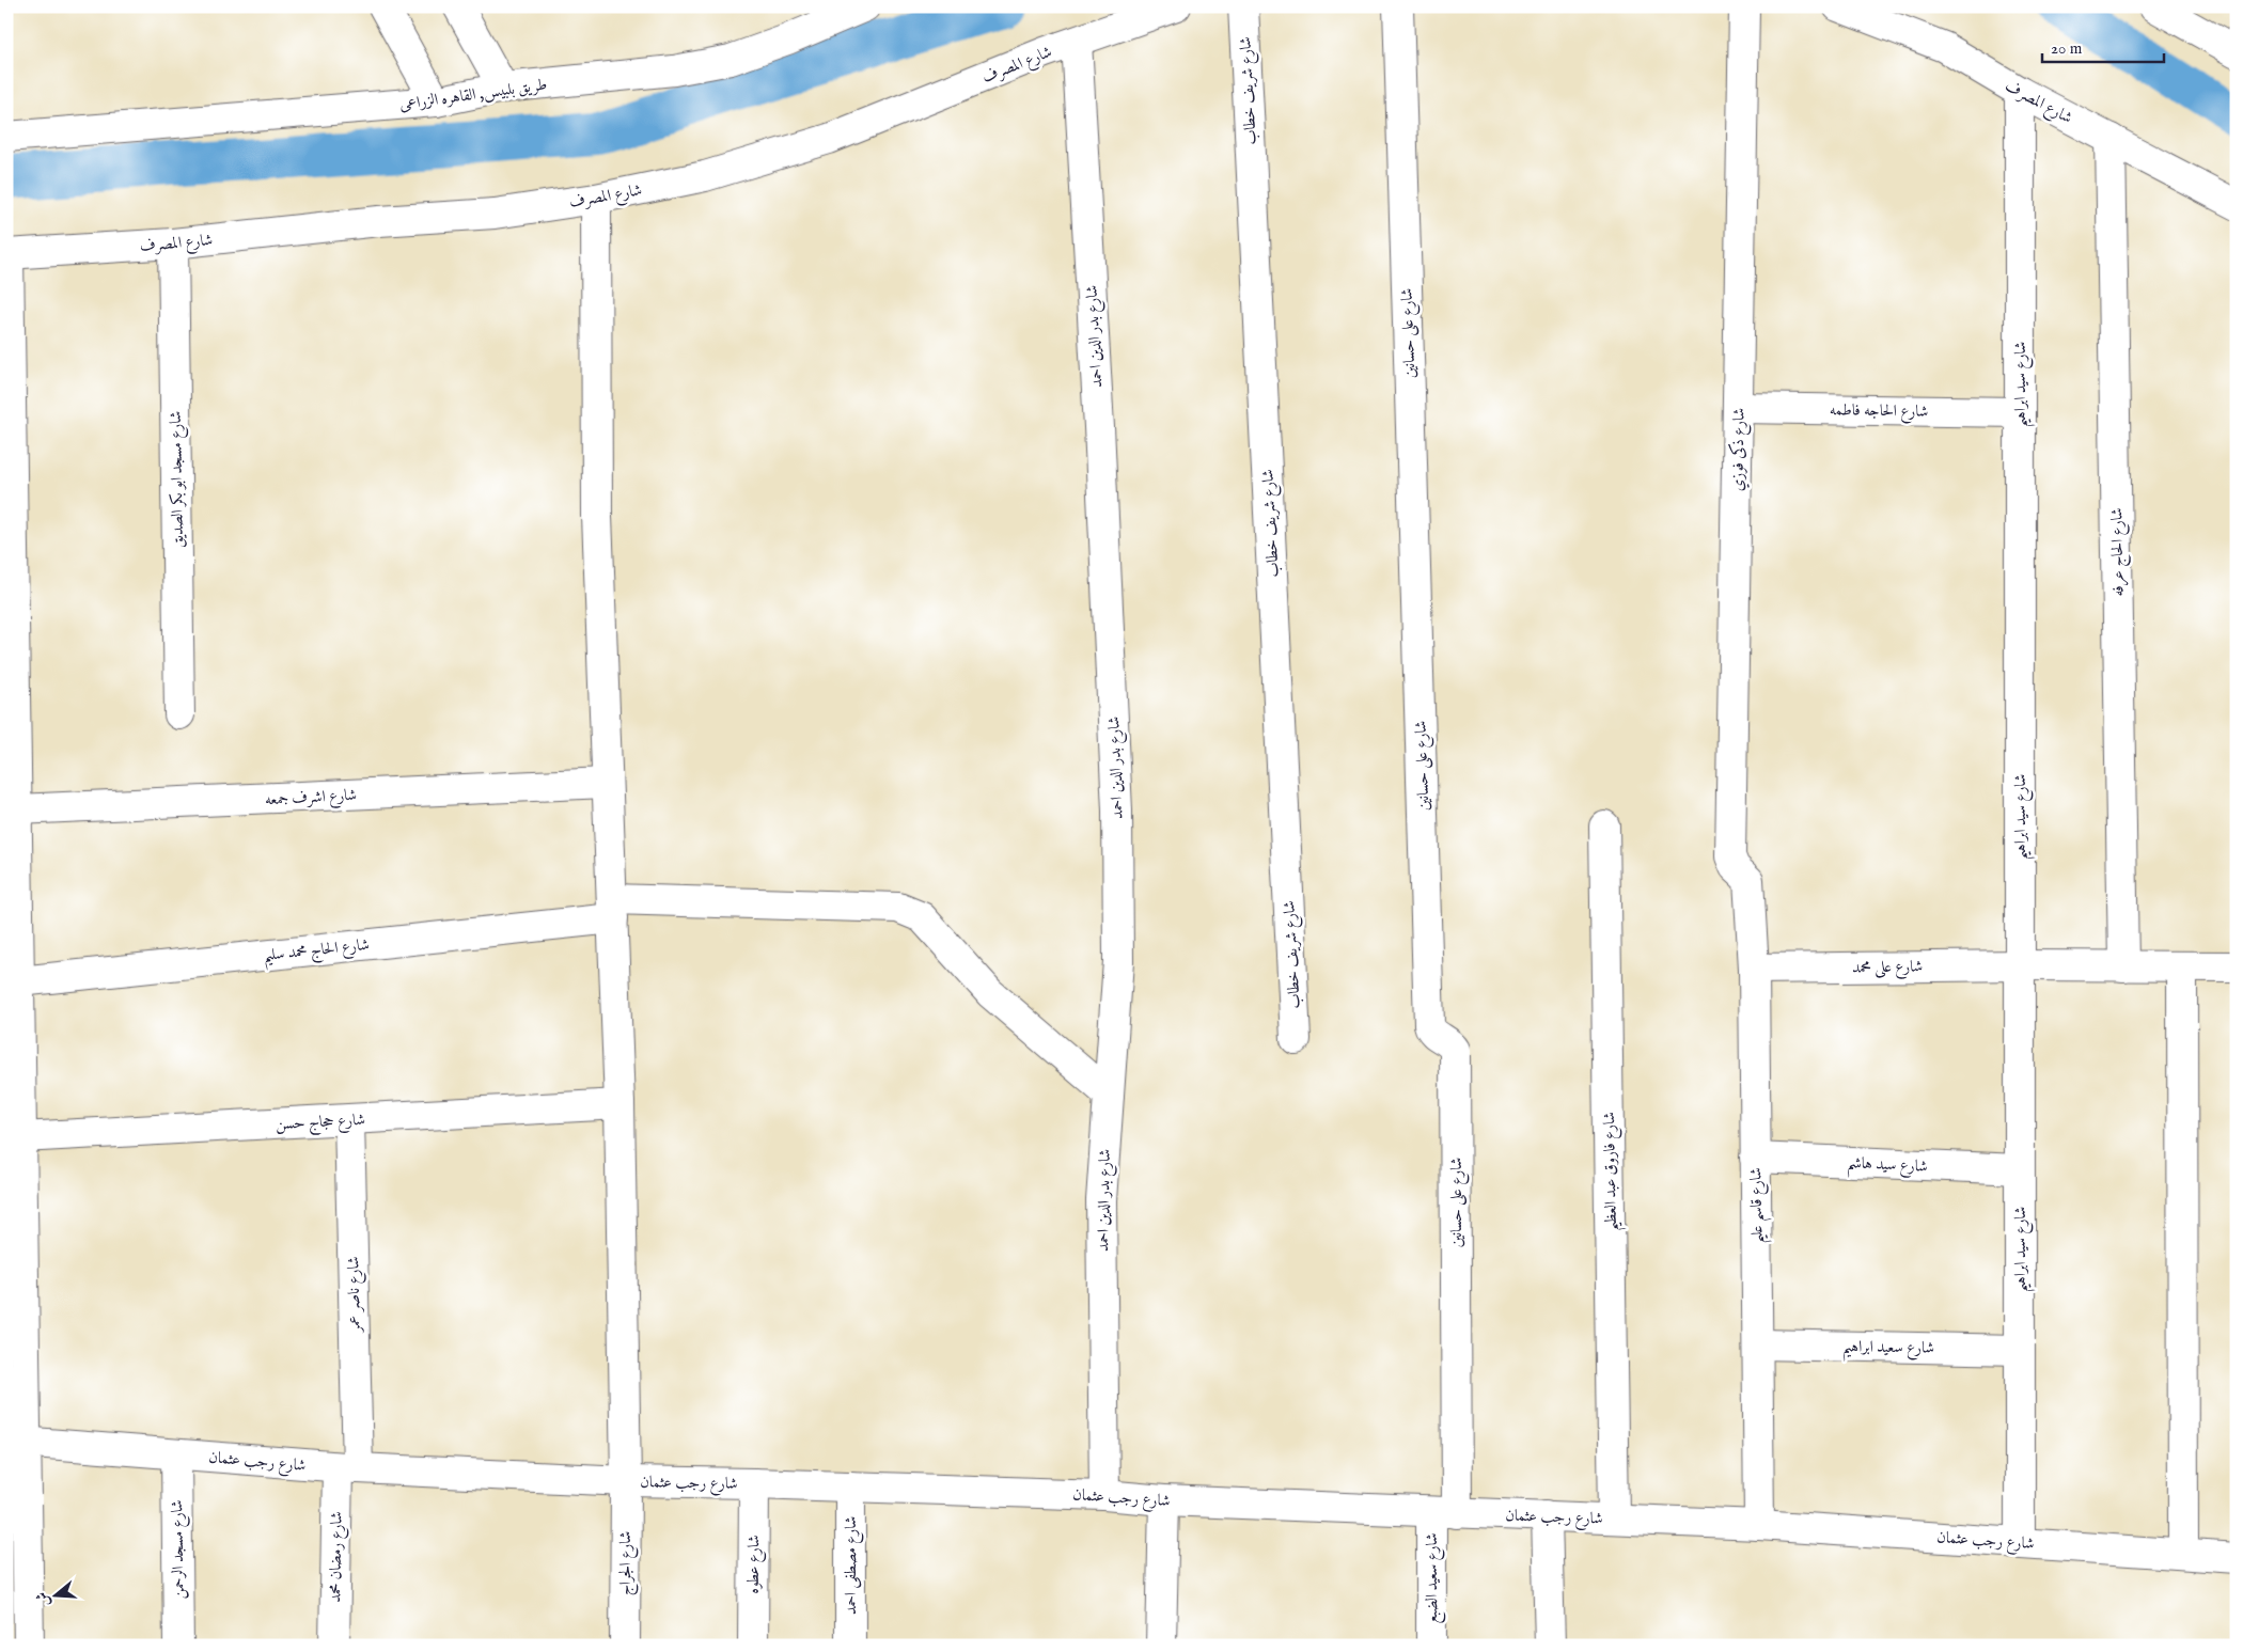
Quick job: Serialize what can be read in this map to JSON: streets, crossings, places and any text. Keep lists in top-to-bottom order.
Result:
{
  "streets": {
    "street": [
      "شارع المصرف",
      "شارع شريف خطاب",
      "طريق بلبيس, القاهره الزراعى",
      "شارع على حسانين",
      "شارع بدر الدين احمد",
      "شارع سيد ابراهيم",
      "شارع الحاجه فاطمه",
      "شارع ذكى فوزي",
      "شارع مسجد ابو بكر الصديق",
      "شارع الحاج عرفه",
      "شارع اشرف جمعه",
      "شارع الحاج محمد سليم",
      "شارع على محمد",
      "شارع حجاج حسن",
      "شارع سيد هاشم",
      "شارع فاروق عبد العظيم",
      "شارع قاسم عليم",
      "شارع ناصر عمر",
      "شارع سعيد ابراهيم",
      "شارع رجب عثمان",
      "شارع مسجد الرحمن",
      "شارع رمضان محمد",
      "شارع الجراج",
      "شارع عطوه",
      "شارع مصطفى احمد",
      "شارع سعيد الضبع"
    ]
  },
  "crossings": [
    ["شارع المصرف", "شارع بدر الدين احمد"],
    ["شارع المصرف", "شارع سيد ابراهيم"],
    ["شارع المصرف", "شارع مسجد ابو بكر الصديق"],
    ["شارع المصرف", "شارع الحاج عرفه"],
    ["شارع المصرف", "شارع الجراج"],
    ["شارع على حسانين", "شارع رجب عثمان"],
    ["شارع على حسانين", "شارع سعيد الضبع"],
    ["شارع بدر الدين احمد", "شارع الحاج محمد سليم"],
    ["شارع بدر الدين احمد", "شارع رجب عثمان"],
    ["شارع سيد ابراهيم", "شارع الحاجه فاطمه"],
    ["شارع سيد ابراهيم", "شارع على محمد"],
    ["شارع سيد ابراهيم", "شارع سيد هاشم"],
    ["شارع سيد ابراهيم", "شارع سعيد ابراهيم"],
    ["شارع سيد ابراهيم", "شارع رجب عثمان"],
    ["شارع الحاجه فاطمه", "شارع ذكى فوزي"],
    ["شارع ذكى فوزي", "شارع قاسم عليم"],
    ["شارع الحاج عرفه", "شارع على محمد"],
    ["شارع اشرف جمعه", "شارع الجراج"],
    ["شارع الحاج محمد سليم", "شارع الجراج"],
    ["شارع على محمد", "شارع قاسم عليم"],
    ["شارع حجاج حسن", "شارع ناصر عمر"],
    ["شارع حجاج حسن", "شارع الجراج"],
    ["شارع سيد هاشم", "شارع قاسم عليم"],
    ["شارع فاروق عبد العظيم", "شارع رجب عثمان"],
    ["شارع قاسم عليم", "شارع سعيد ابراهيم"],
    ["شارع قاسم عليم", "شارع رجب عثمان"],
    ["شارع ناصر عمر", "شارع رجب عثمان"],
    ["شارع ناصر عمر", "شارع رمضان محمد"],
    ["شارع رجب عثمان", "شارع مسجد الرحمن"],
    ["شارع رجب عثمان", "شارع رمضان محمد"],
    ["شارع رجب عثمان", "شارع الجراج"],
    ["شارع رجب عثمان", "شارع عطوه"],
    ["شارع رجب عثمان", "شارع مصطفى احمد"],
    ["شارع رجب عثمان", "شارع سعيد الضبع"]
  ],
  "scale_bar": "20 m",
  "north": "left"
}
